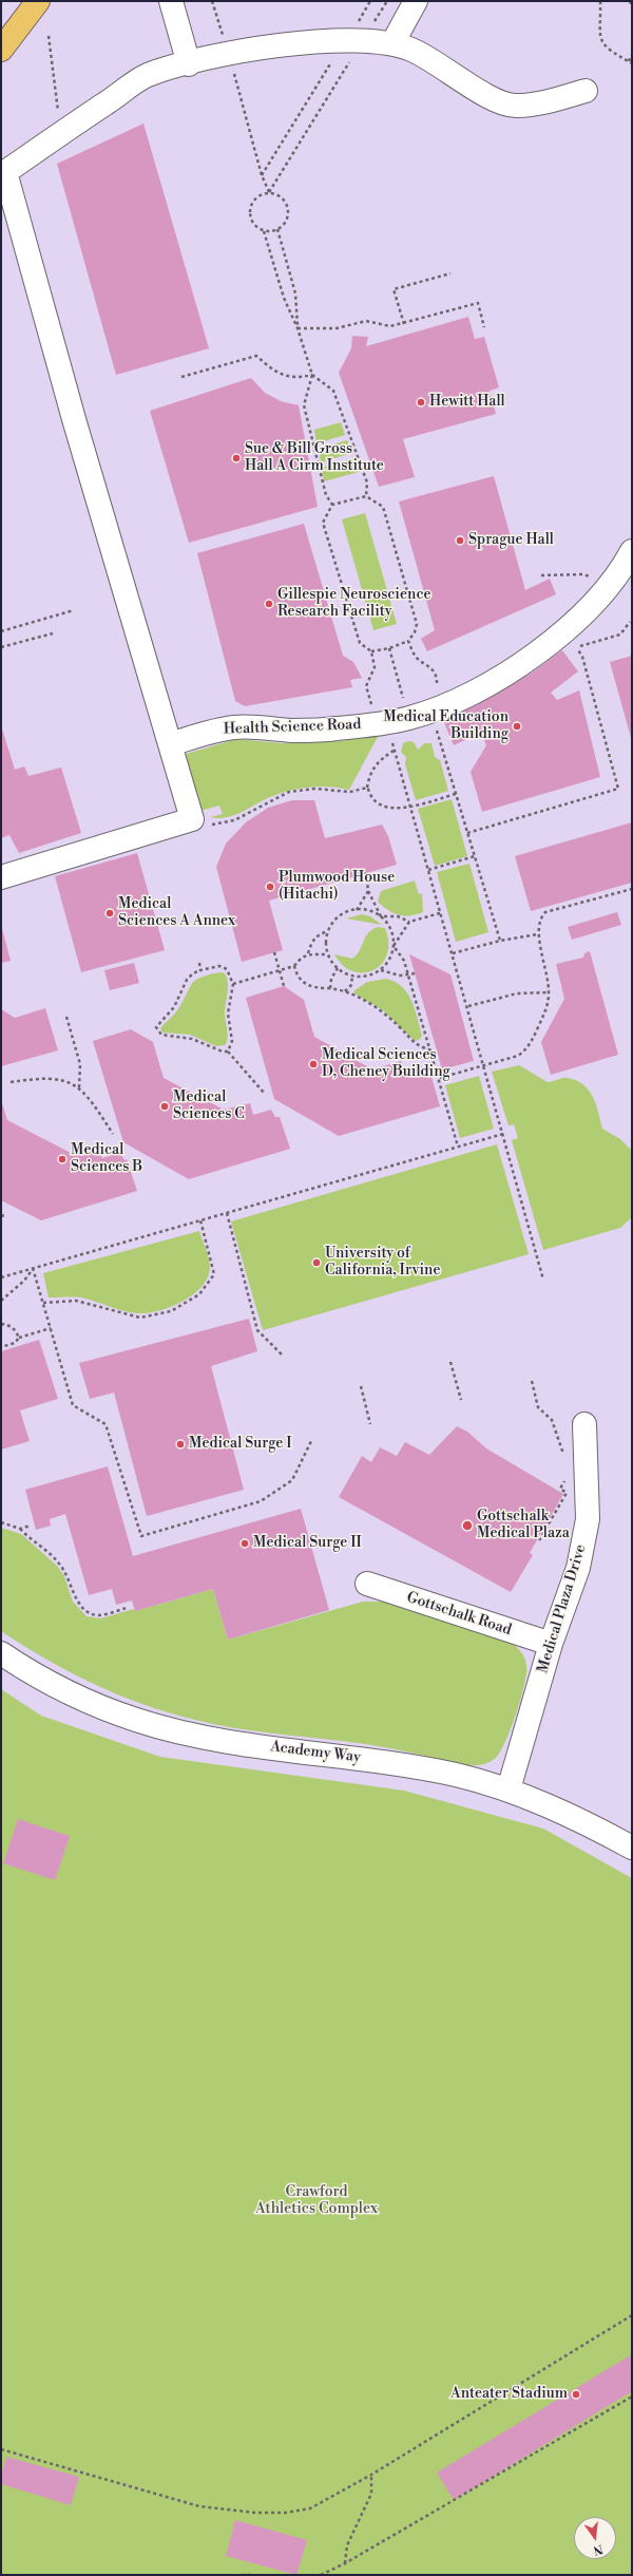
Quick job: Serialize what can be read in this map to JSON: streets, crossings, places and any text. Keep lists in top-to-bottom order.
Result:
{
  "streets": {
    "street": [
      "Health Science Road",
      "Medical Plaza Drive",
      "Gottschalk Road",
      "Academy Way"
    ]
  },
  "crossings": [
    ["Medical Plaza Drive", "Gottschalk Road"],
    ["Medical Plaza Drive", "Academy Way"]
  ],
  "parks": ["Crawford Athletics Complex"],
  "places": [
    "Hewitt Hall",
    "Sue & Bill Gross Hall A Cirm Institute",
    "Sprague Hall",
    "Gillespie Neuroscience Research Facility",
    "Medical Education Building",
    "Plumwood House (Hitachi)",
    "Medical Sciences A Annex",
    "Medical Sciences D, Cheney Building",
    "Medical Sciences C",
    "Medical Sciences B",
    "University of California, Irvine",
    "Medical Surge I",
    "Gottschalk Medical Plaza",
    "Medical Surge II",
    "Anteater Stadium"
  ],
  "north": "bottom"
}
